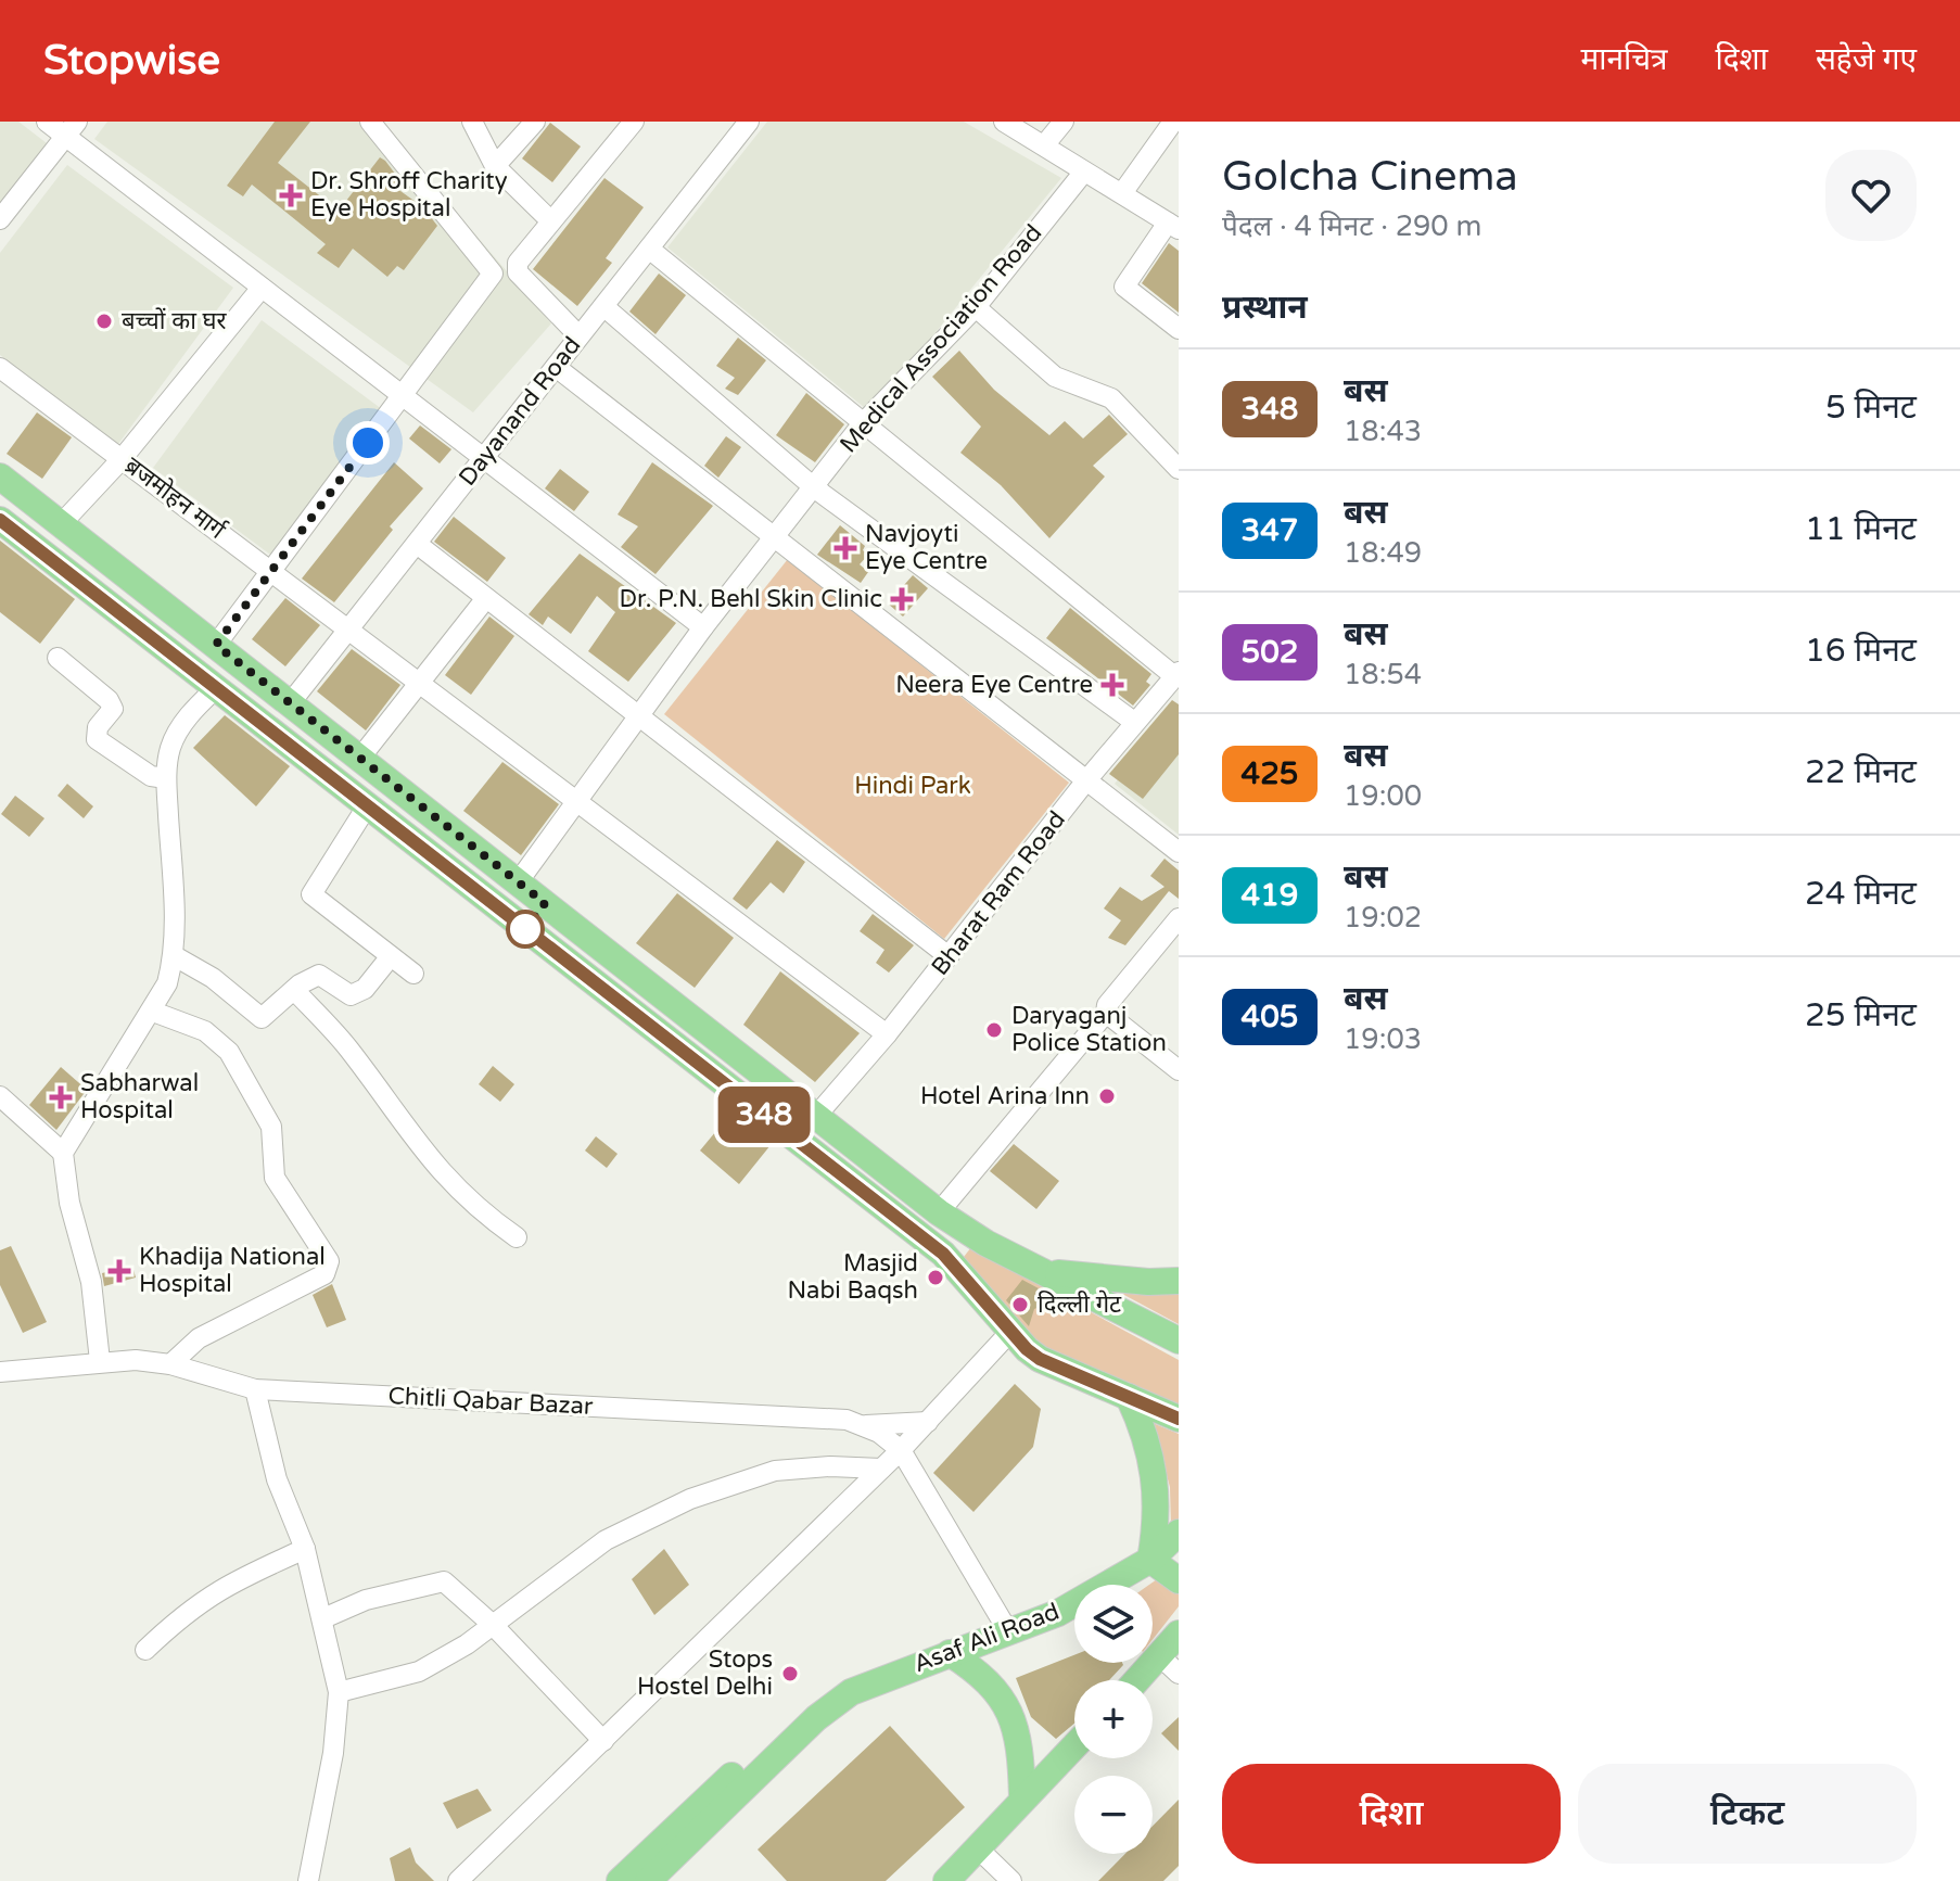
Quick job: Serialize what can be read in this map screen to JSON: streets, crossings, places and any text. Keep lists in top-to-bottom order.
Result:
{
  "streets": {
    "main road": ["Asaf Ali Road"],
    "street": [
      "Medical Association Road",
      "Dayanand Road",
      "ब्रजमोहन मार्ग",
      "Bharat Ram Road",
      "Chitli Qabar Bazar"
    ]
  },
  "crossings": [
    ["Medical Association Road", "ब्रजमोहन मार्ग"],
    ["Dayanand Road", "ब्रजमोहन मार्ग"],
    ["ब्रजमोहन मार्ग", "Bharat Ram Road"],
    ["Chitli Qabar Bazar", "Asaf Ali Road"]
  ],
  "parks": ["Hindi Park"],
  "places": {
    "health": [
      "Dr. Shroff Charity Eye Hospital",
      "Navjoyti Eye Centre",
      "Dr. P.N. Behl Skin Clinic",
      "Neera Eye Centre",
      "Sabharwal Hospital",
      "Khadija National Hospital"
    ],
    "other": [
      "बच्चों का घर",
      "Daryaganj Police Station",
      "Hotel Arina Inn",
      "Masjid Nabi Baqsh",
      "दिल्ली गेट",
      "Stops Hostel Delhi"
    ]
  },
  "lines": ["bus line 348"],
  "page": {
    "header": "Stopwise",
    "nav": ["मानचित्र", "दिशा", "सहेजे गए"],
    "on_map": "348",
    "heading": [
      ["Golcha Cinema", "पैदल · 4 मिनट · 290 m"],
      "प्रस्थान"
    ],
    "list": [
      {
        "mark": "348",
        "name": "बस",
        "note": "18:43",
        "value": "5 मिनट"
      },
      {
        "mark": "347",
        "name": "बस",
        "note": "18:49",
        "value": "11 मिनट"
      },
      {
        "mark": "502",
        "name": "बस",
        "note": "18:54",
        "value": "16 मिनट"
      },
      {
        "mark": "425",
        "name": "बस",
        "note": "19:00",
        "value": "22 मिनट"
      },
      {
        "mark": "419",
        "name": "बस",
        "note": "19:02",
        "value": "24 मिनट"
      },
      {
        "mark": "405",
        "name": "बस",
        "note": "19:03",
        "value": "25 मिनट"
      }
    ],
    "map_buttons": ["+", "−"],
    "buttons": ["दिशा", "टिकट"]
  }
}
